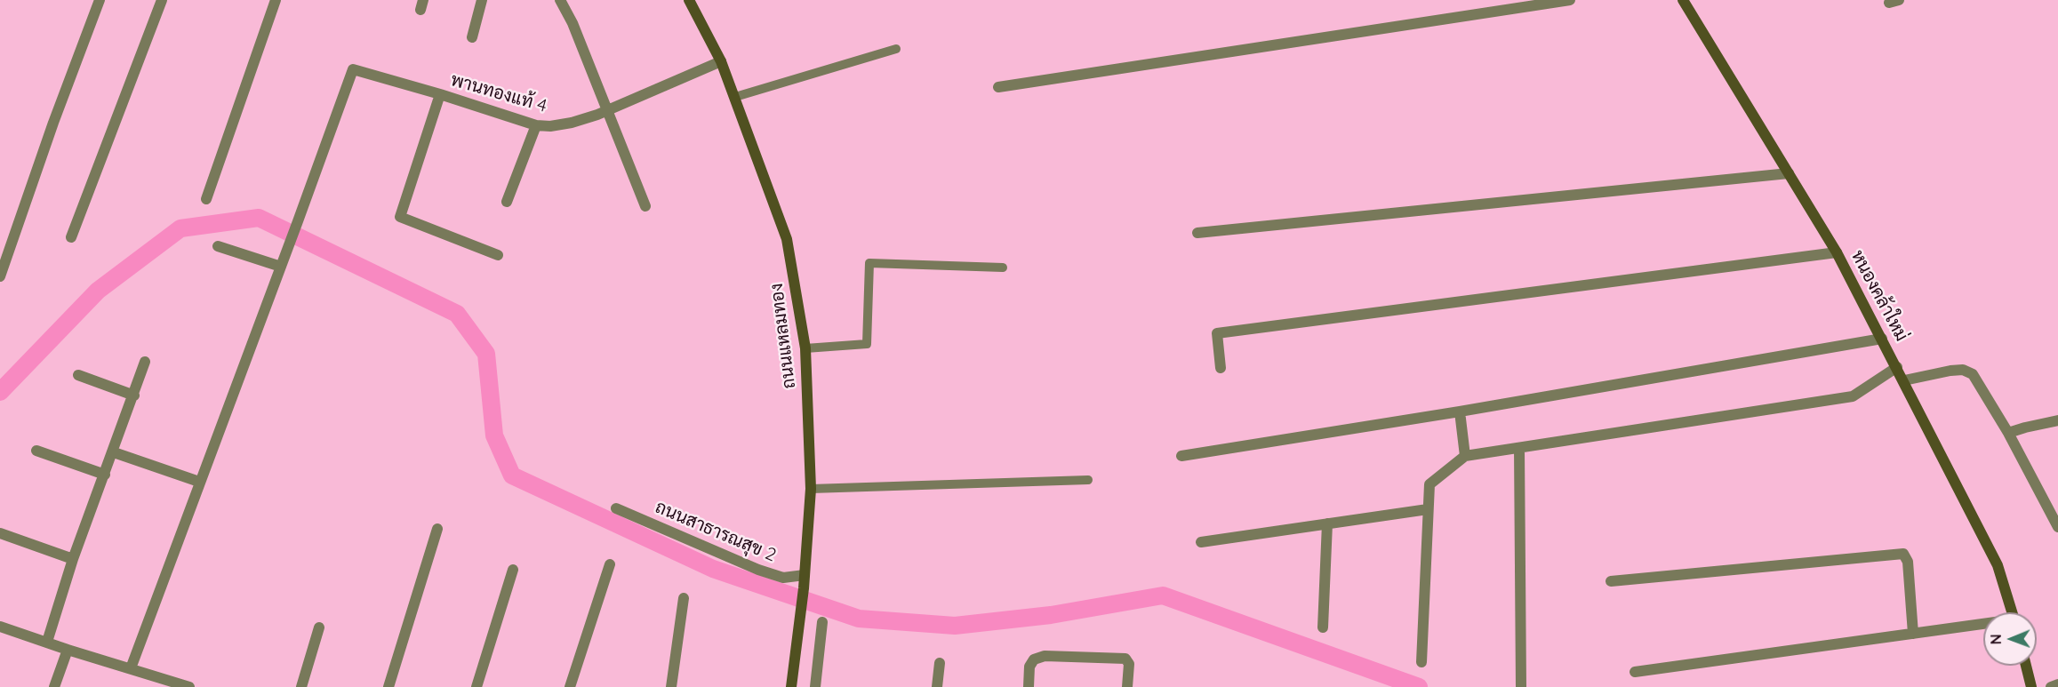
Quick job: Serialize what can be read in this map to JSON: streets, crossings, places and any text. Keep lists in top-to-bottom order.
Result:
{
  "streets": {
    "street": [
      "พานทองแท้ 4",
      "หนองคล้าใหม่",
      "ถนนแหลมทอง",
      "ถนนสาธารณสุข 2"
    ]
  },
  "crossings": [
    ["พานทองแท้ 4", "ถนนแหลมทอง"],
    ["ถนนแหลมทอง", "ถนนสาธารณสุข 2"]
  ],
  "north": "left"
}
